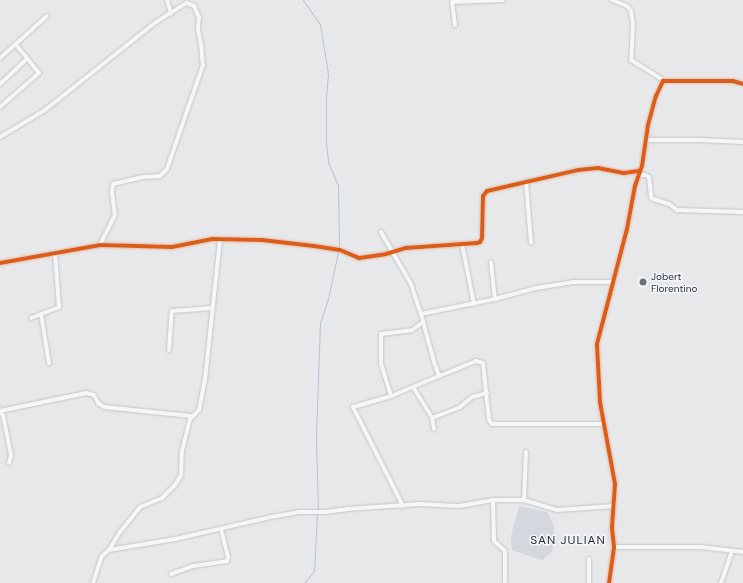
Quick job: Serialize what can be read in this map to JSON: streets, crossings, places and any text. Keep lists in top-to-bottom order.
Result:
{
  "districts": ["SAN JULIAN"],
  "places": ["Jobert Florentino"]
}
